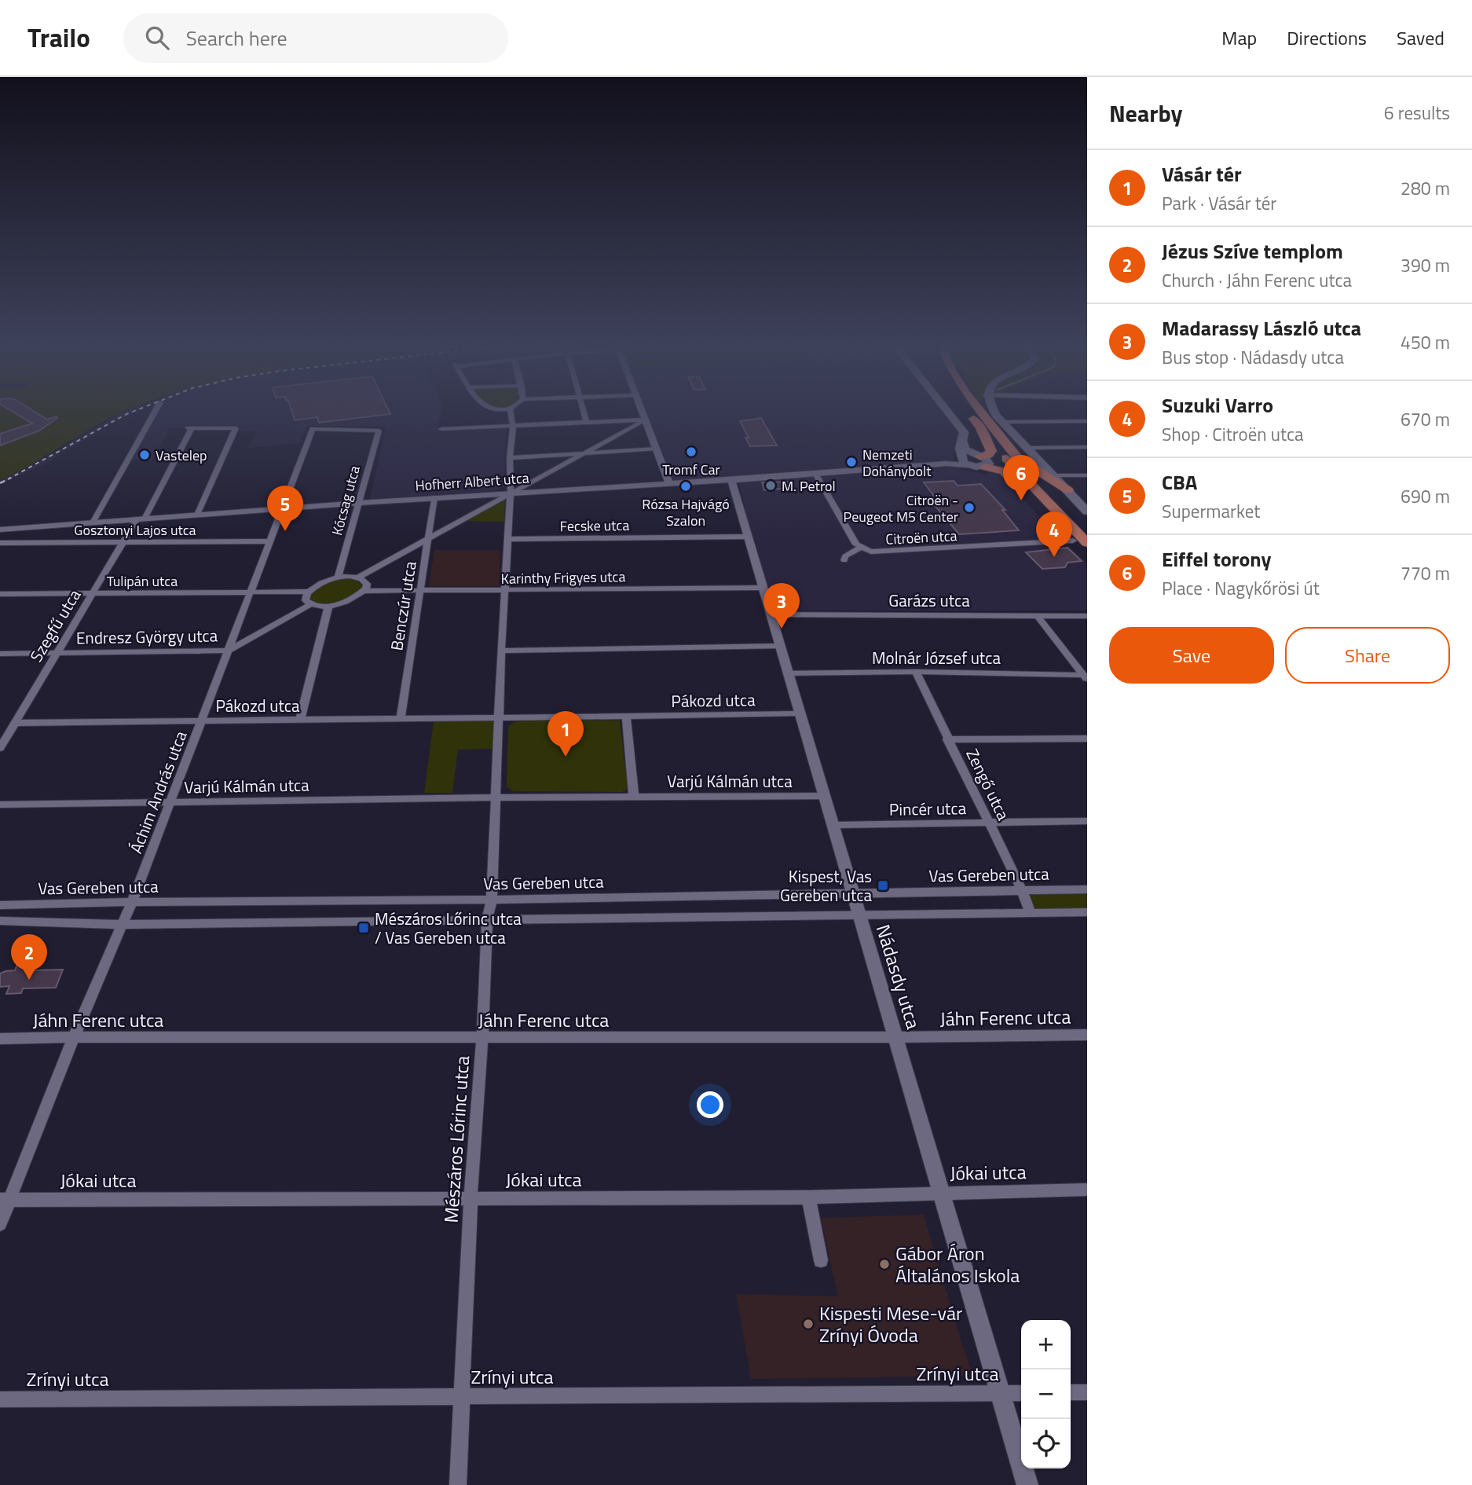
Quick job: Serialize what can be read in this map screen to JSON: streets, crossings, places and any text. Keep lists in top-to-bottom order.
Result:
{
  "streets": {
    "street": [
      "Hofherr Albert utca",
      "Kócsag utca",
      "Fecske utca",
      "Gosztonyi Lajos utca",
      "Citroën utca",
      "Karinthy Frigyes utca",
      "Tulipán utca",
      "Garázs utca",
      "Benczúr utca",
      "Szegfű utca",
      "Endresz György utca",
      "Molnár József utca",
      "Pákozd utca",
      "Varjú Kálmán utca",
      "Zengő utca",
      "Áchim András utca",
      "Pincér utca",
      "Vas Gereben utca",
      "Nádasdy utca",
      "Jáhn Ferenc utca",
      "Mészáros Lőrinc utca",
      "Jókai utca",
      "Zrínyi utca"
    ]
  },
  "crossings": [
    ["Hofherr Albert utca", "Kócsag utca"],
    ["Hofherr Albert utca", "Benczúr utca"],
    ["Hofherr Albert utca", "Szegfű utca"],
    ["Hofherr Albert utca", "Áchim András utca"],
    ["Hofherr Albert utca", "Nádasdy utca"],
    ["Kócsag utca", "Áchim András utca"],
    ["Fecske utca", "Nádasdy utca"],
    ["Gosztonyi Lajos utca", "Szegfű utca"],
    ["Gosztonyi Lajos utca", "Áchim András utca"],
    ["Karinthy Frigyes utca", "Benczúr utca"],
    ["Karinthy Frigyes utca", "Nádasdy utca"],
    ["Tulipán utca", "Szegfű utca"],
    ["Tulipán utca", "Áchim András utca"],
    ["Garázs utca", "Nádasdy utca"],
    ["Benczúr utca", "Pákozd utca"],
    ["Szegfű utca", "Endresz György utca"],
    ["Szegfű utca", "Pákozd utca"],
    ["Endresz György utca", "Áchim András utca"],
    ["Molnár József utca", "Zengő utca"],
    ["Molnár József utca", "Nádasdy utca"],
    ["Pákozd utca", "Áchim András utca"],
    ["Pákozd utca", "Nádasdy utca"],
    ["Pákozd utca", "Mészáros Lőrinc utca"],
    ["Varjú Kálmán utca", "Áchim András utca"],
    ["Varjú Kálmán utca", "Nádasdy utca"],
    ["Varjú Kálmán utca", "Mészáros Lőrinc utca"],
    ["Zengő utca", "Pincér utca"],
    ["Zengő utca", "Vas Gereben utca"],
    ["Áchim András utca", "Vas Gereben utca"],
    ["Áchim András utca", "Jáhn Ferenc utca"],
    ["Áchim András utca", "Jókai utca"],
    ["Pincér utca", "Nádasdy utca"],
    ["Vas Gereben utca", "Nádasdy utca"],
    ["Vas Gereben utca", "Mészáros Lőrinc utca"],
    ["Nádasdy utca", "Jáhn Ferenc utca"],
    ["Nádasdy utca", "Jókai utca"],
    ["Nádasdy utca", "Zrínyi utca"],
    ["Jáhn Ferenc utca", "Mészáros Lőrinc utca"],
    ["Mészáros Lőrinc utca", "Jókai utca"],
    ["Mészáros Lőrinc utca", "Zrínyi utca"]
  ],
  "places": {
    "other": [
      "Tromf Car",
      "Vastelep",
      "Nemzeti Dohánybolt",
      "M. Petrol",
      "Rózsa Hajvágó Szalon",
      "Citroën - Peugeot M5 Center",
      "Gábor Áron Általános Iskola",
      "Kispesti Mese-vár Zrínyi Óvoda"
    ],
    "transit": ["Kispest, Vas Gereben utca", "Mészáros Lőrinc utca / Vas Gereben utca"]
  },
  "page": {
    "header": "Trailo",
    "search": "Search here",
    "nav": ["Map", "Directions", "Saved"],
    "heading": ["Nearby", "6 results"],
    "list": [
      {
        "mark": "1",
        "name": "Vásár tér",
        "note": "Park · Vásár tér",
        "value": "280 m"
      },
      {
        "mark": "2",
        "name": "Jézus Szíve templom",
        "note": "Church · Jáhn Ferenc utca",
        "value": "390 m"
      },
      {
        "mark": "3",
        "name": "Madarassy László utca",
        "note": "Bus stop · Nádasdy utca",
        "value": "450 m"
      },
      {
        "mark": "4",
        "name": "Suzuki Varro",
        "note": "Shop · Citroën utca",
        "value": "670 m"
      },
      {
        "mark": "5",
        "name": "CBA",
        "note": "Supermarket",
        "value": "690 m"
      },
      {
        "mark": "6",
        "name": "Eiffel torony",
        "note": "Place · Nagykőrösi út",
        "value": "770 m"
      }
    ],
    "pins": [
      "6",
      "5",
      "4",
      "3",
      "1",
      "2"
    ],
    "buttons": ["Save", "Share"],
    "map_buttons": ["+", "−"]
  }
}
